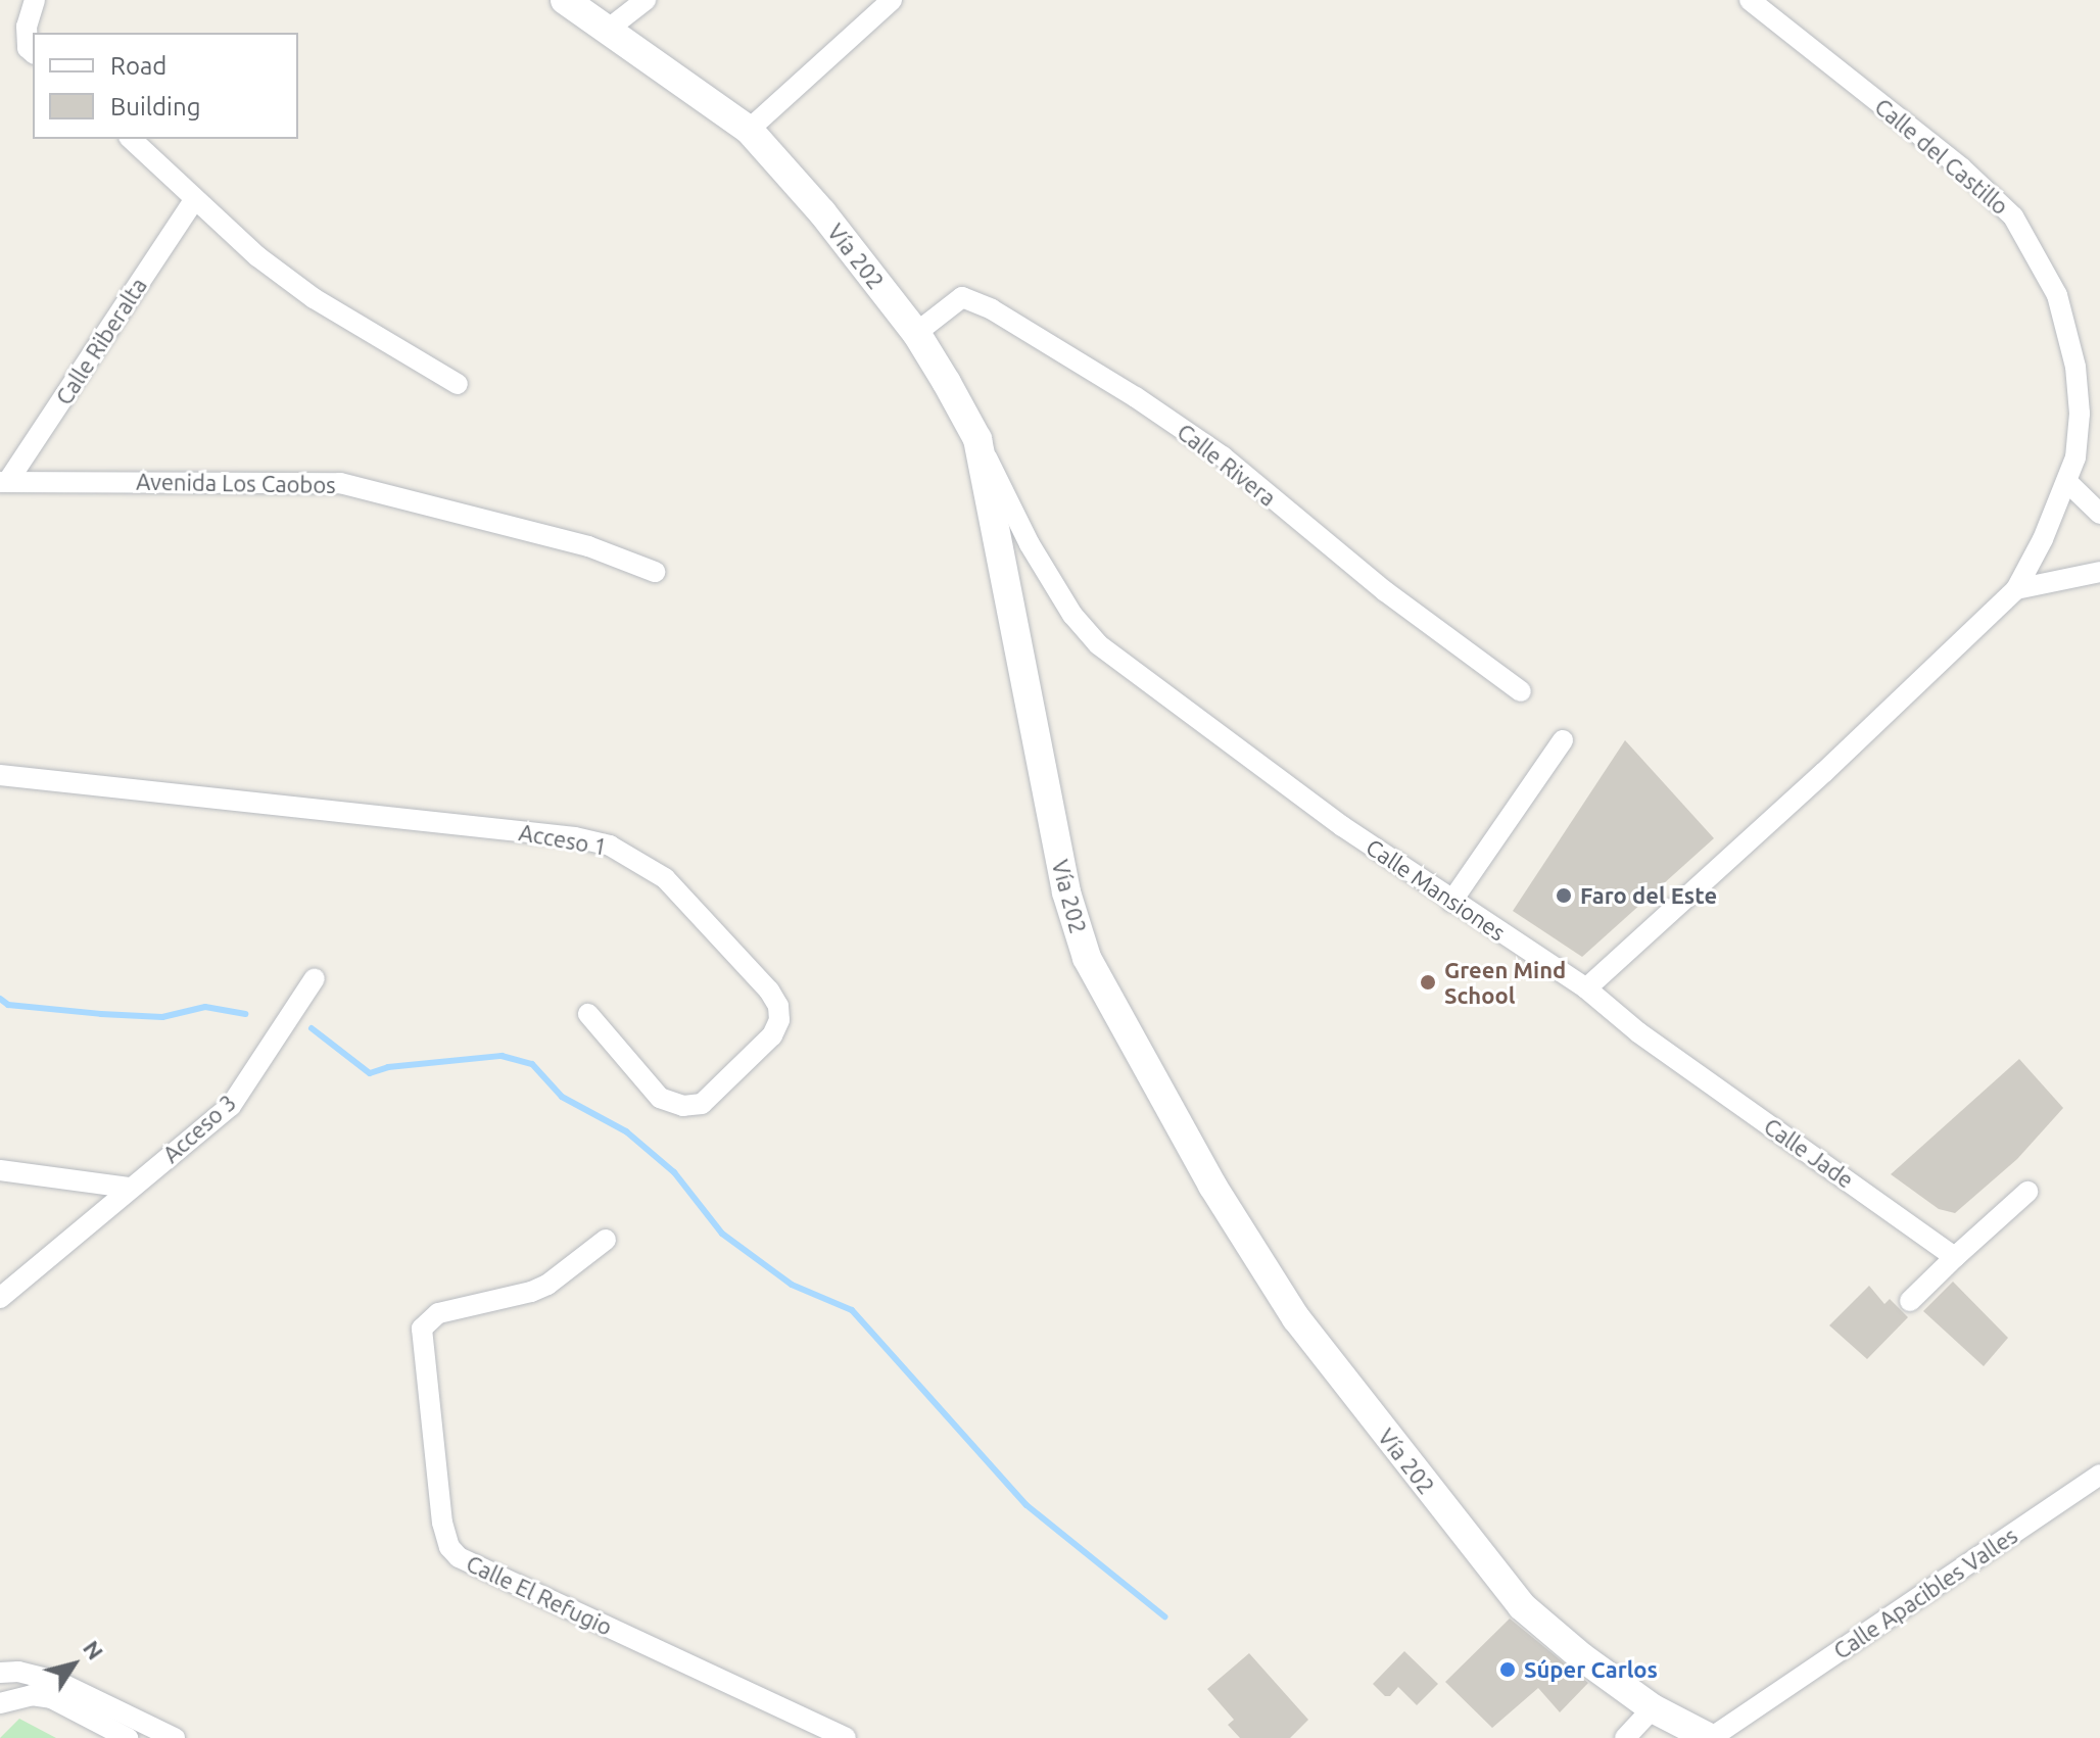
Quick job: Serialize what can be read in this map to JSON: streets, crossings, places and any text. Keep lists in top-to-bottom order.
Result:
{
  "streets": {
    "main road": ["Vía 202"],
    "street": [
      "Calle del Castillo",
      "Calle Riberalta",
      "Calle Rivera",
      "Avenida Los Caobos",
      "Acceso 1",
      "Calle Mansiones",
      "Acceso 3",
      "Calle Jade",
      "Calle Apacibles Valles",
      "Calle El Refugio"
    ]
  },
  "crossings": [
    ["Vía 202", "Calle Rivera"],
    ["Vía 202", "Calle Mansiones"],
    ["Vía 202", "Calle Apacibles Valles"],
    ["Calle Riberalta", "Avenida Los Caobos"],
    ["Calle Mansiones", "Calle Jade"]
  ],
  "places": ["Faro del Este", "Green Mind School", "Súper Carlos"],
  "legend": ["Road", "Building"],
  "north": "top right"
}
